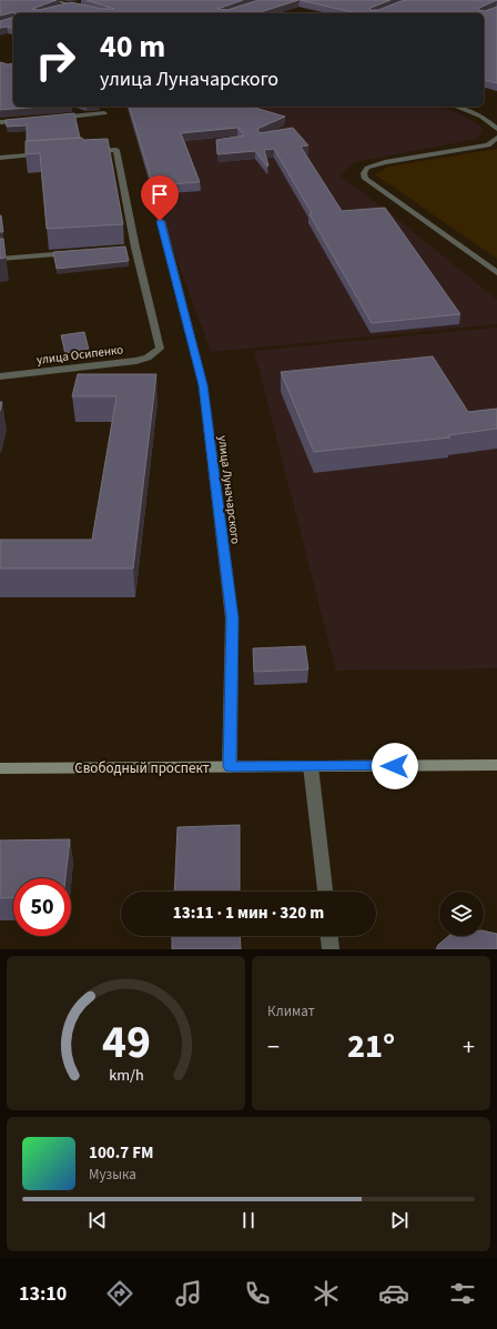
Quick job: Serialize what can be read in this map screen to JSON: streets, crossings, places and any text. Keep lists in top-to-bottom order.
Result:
{
  "streets": {
    "main road": ["Свободный проспект"],
    "street": ["улица Осипенко", "улица Луначарского"]
  },
  "crossings": [
    ["улица Луначарского", "Свободный проспект"]
  ],
  "page": {
    "turn": ["40 m", "улица Луначарского"],
    "limit": "50",
    "trip": "13:11 · 1 мин · 320 m",
    "tile": "Климат",
    "heat": ["−", "21°", "+"],
    "song": ["100.7 FM", "Музыка"],
    "tabs": "13:10",
    "gauge": ["49", "km/h"]
  }
}
